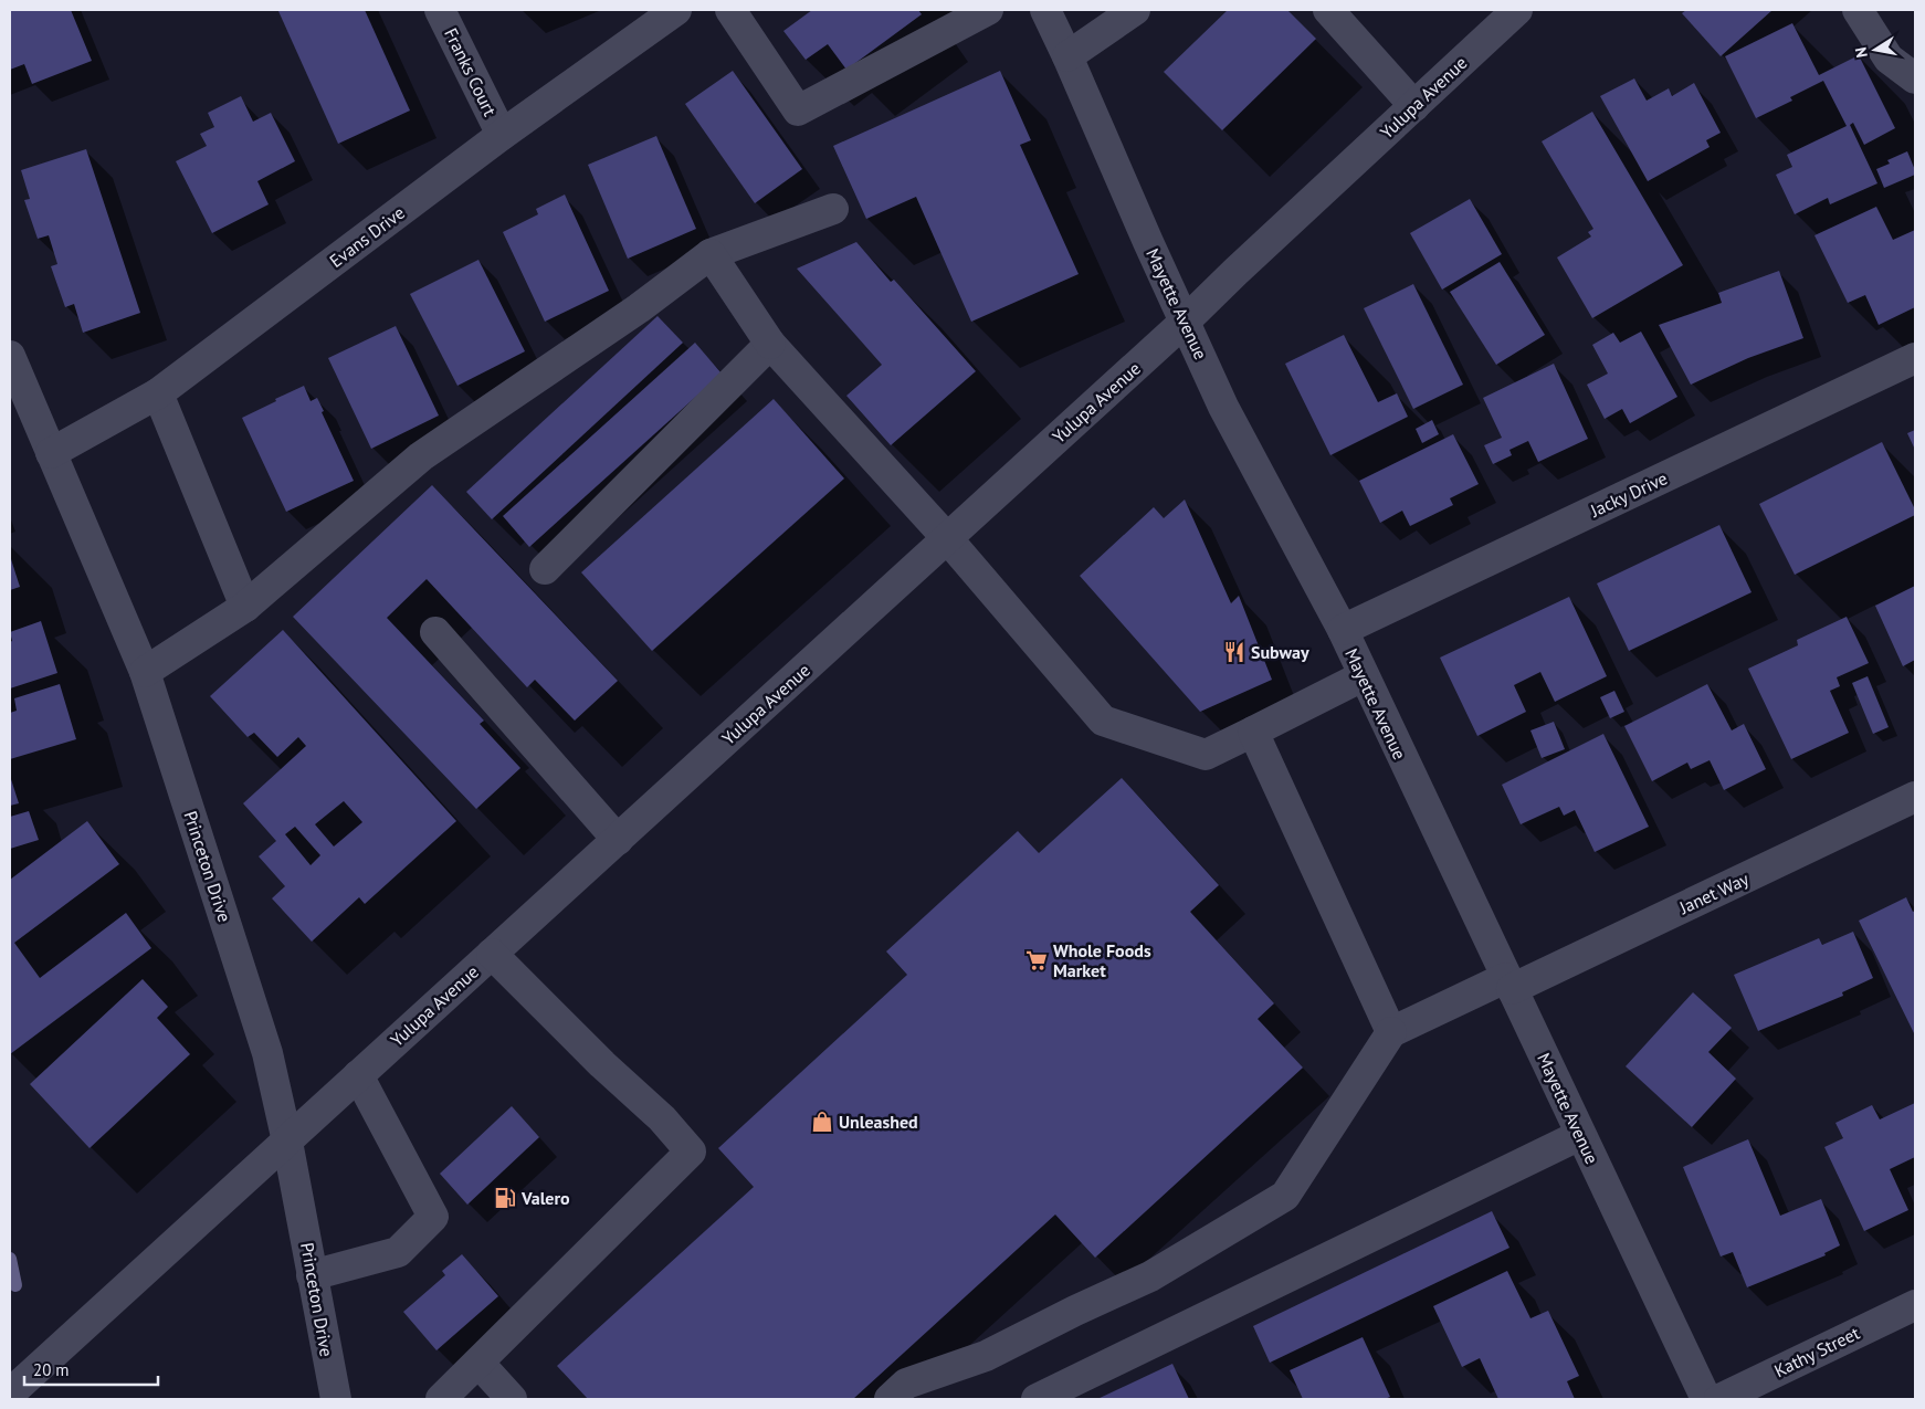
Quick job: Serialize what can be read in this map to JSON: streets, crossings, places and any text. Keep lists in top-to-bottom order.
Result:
{
  "streets": {
    "street": [
      "Franks Court",
      "Yulupa Avenue",
      "Evans Drive",
      "Mayette Avenue",
      "Jacky Drive",
      "Princeton Drive",
      "Janet Way",
      "Kathy Street"
    ]
  },
  "crossings": [
    ["Franks Court", "Evans Drive"],
    ["Yulupa Avenue", "Mayette Avenue"],
    ["Yulupa Avenue", "Princeton Drive"],
    ["Evans Drive", "Princeton Drive"],
    ["Mayette Avenue", "Jacky Drive"],
    ["Mayette Avenue", "Janet Way"]
  ],
  "places": {
    "restaurant": ["Subway"],
    "supermarket": ["Whole Foods Market"],
    "shop": ["Unleashed"],
    "fuel station": ["Valero"]
  },
  "scale_bar": "20 m",
  "north": "left"
}
